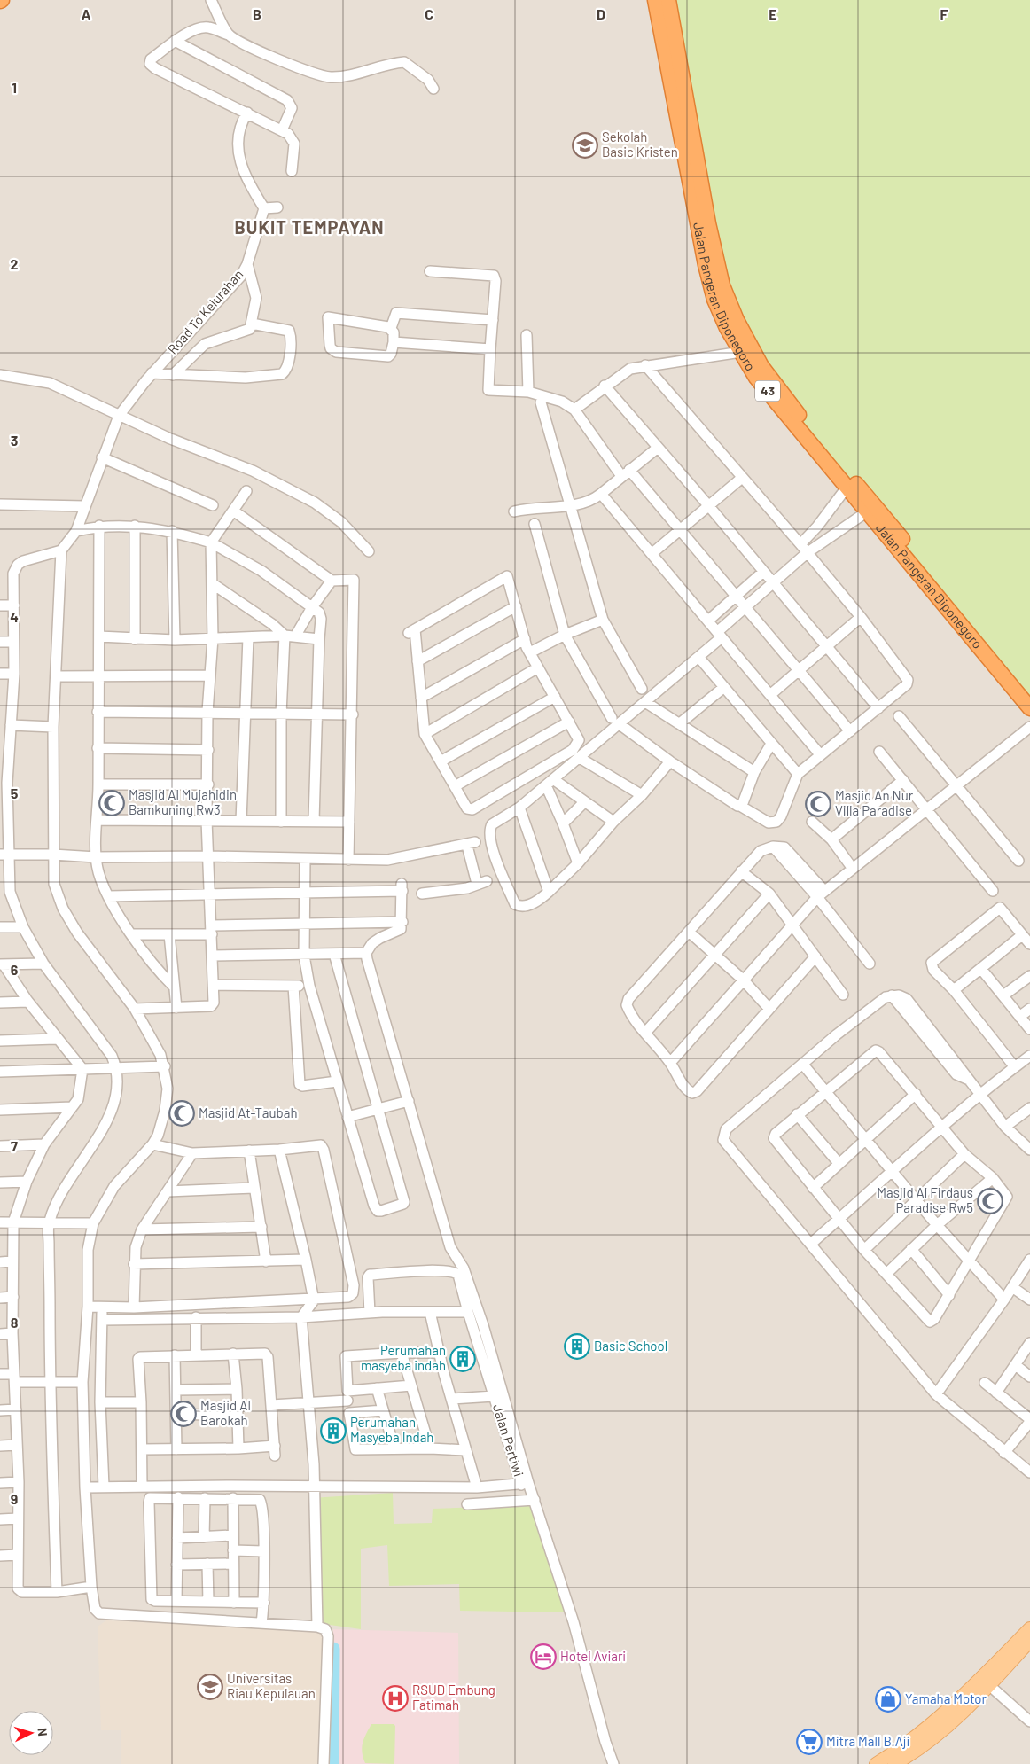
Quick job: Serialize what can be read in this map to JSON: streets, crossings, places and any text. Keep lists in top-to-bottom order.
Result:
{
  "streets": {
    "highway": ["Jalan Pangeran Diponegoro", "43"],
    "street": ["Road To Kelurahan", "Jalan Pertiwi"]
  },
  "districts": ["BUKIT TEMPAYAN"],
  "places": {
    "school or university": ["Sekolah Basic Kristen", "Universitas Riau Kepulauan"],
    "mosque": [
      "Masjid Al Mujahidin Bamkuning Rw3",
      "Masjid An Nur Villa Paradise",
      "Masjid At-Taubah",
      "Masjid Al Firdaus Paradise Rw5",
      "Masjid Al Barokah"
    ],
    "building": ["Basic School", "Perumahan masyeba indah", "Perumahan Masyeba Indah"],
    "hotel": ["Hotel Aviari"],
    "hospital": ["RSUD Embung Fatimah"],
    "shop": ["Yamaha Motor"],
    "supermarket": ["Mitra Mall B.Aji"]
  },
  "north": "right",
  "grid": {
    "columns": [
      "A",
      "B",
      "C",
      "D",
      "E",
      "F"
    ],
    "rows": [
      "1",
      "2",
      "3",
      "4",
      "5",
      "6",
      "7",
      "8",
      "9"
    ]
  }
}
